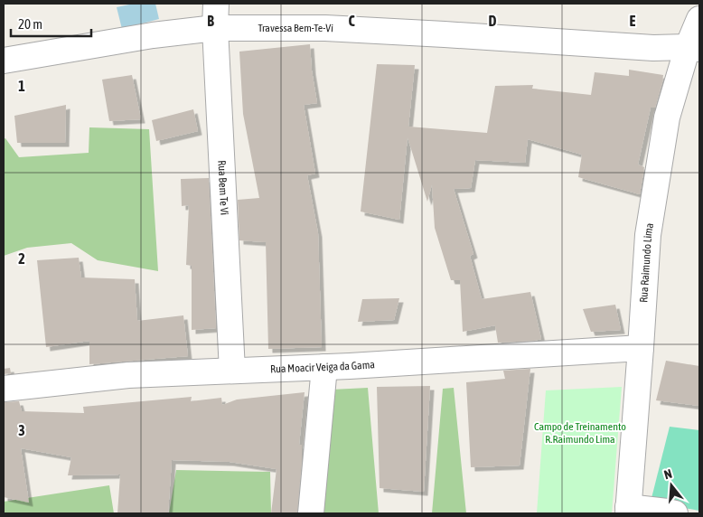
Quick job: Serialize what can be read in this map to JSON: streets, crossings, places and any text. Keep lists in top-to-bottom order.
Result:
{
  "streets": {
    "street": [
      "Travessa Bem-Te-Vi",
      "Rua Bem Te Vi",
      "Rua Raimundo Lima",
      "Rua Moacir Veiga da Gama"
    ]
  },
  "crossings": [
    ["Travessa Bem-Te-Vi", "Rua Bem Te Vi"],
    ["Travessa Bem-Te-Vi", "Rua Raimundo Lima"],
    ["Rua Bem Te Vi", "Rua Moacir Veiga da Gama"],
    ["Rua Raimundo Lima", "Rua Moacir Veiga da Gama"]
  ],
  "parks": ["Campo de Treinamento R.Raimundo Lima"],
  "scale_bar": "20 m",
  "north": "top",
  "grid": {
    "columns": [
      "B",
      "C",
      "D",
      "E"
    ],
    "rows": ["1", "2", "3"]
  }
}
